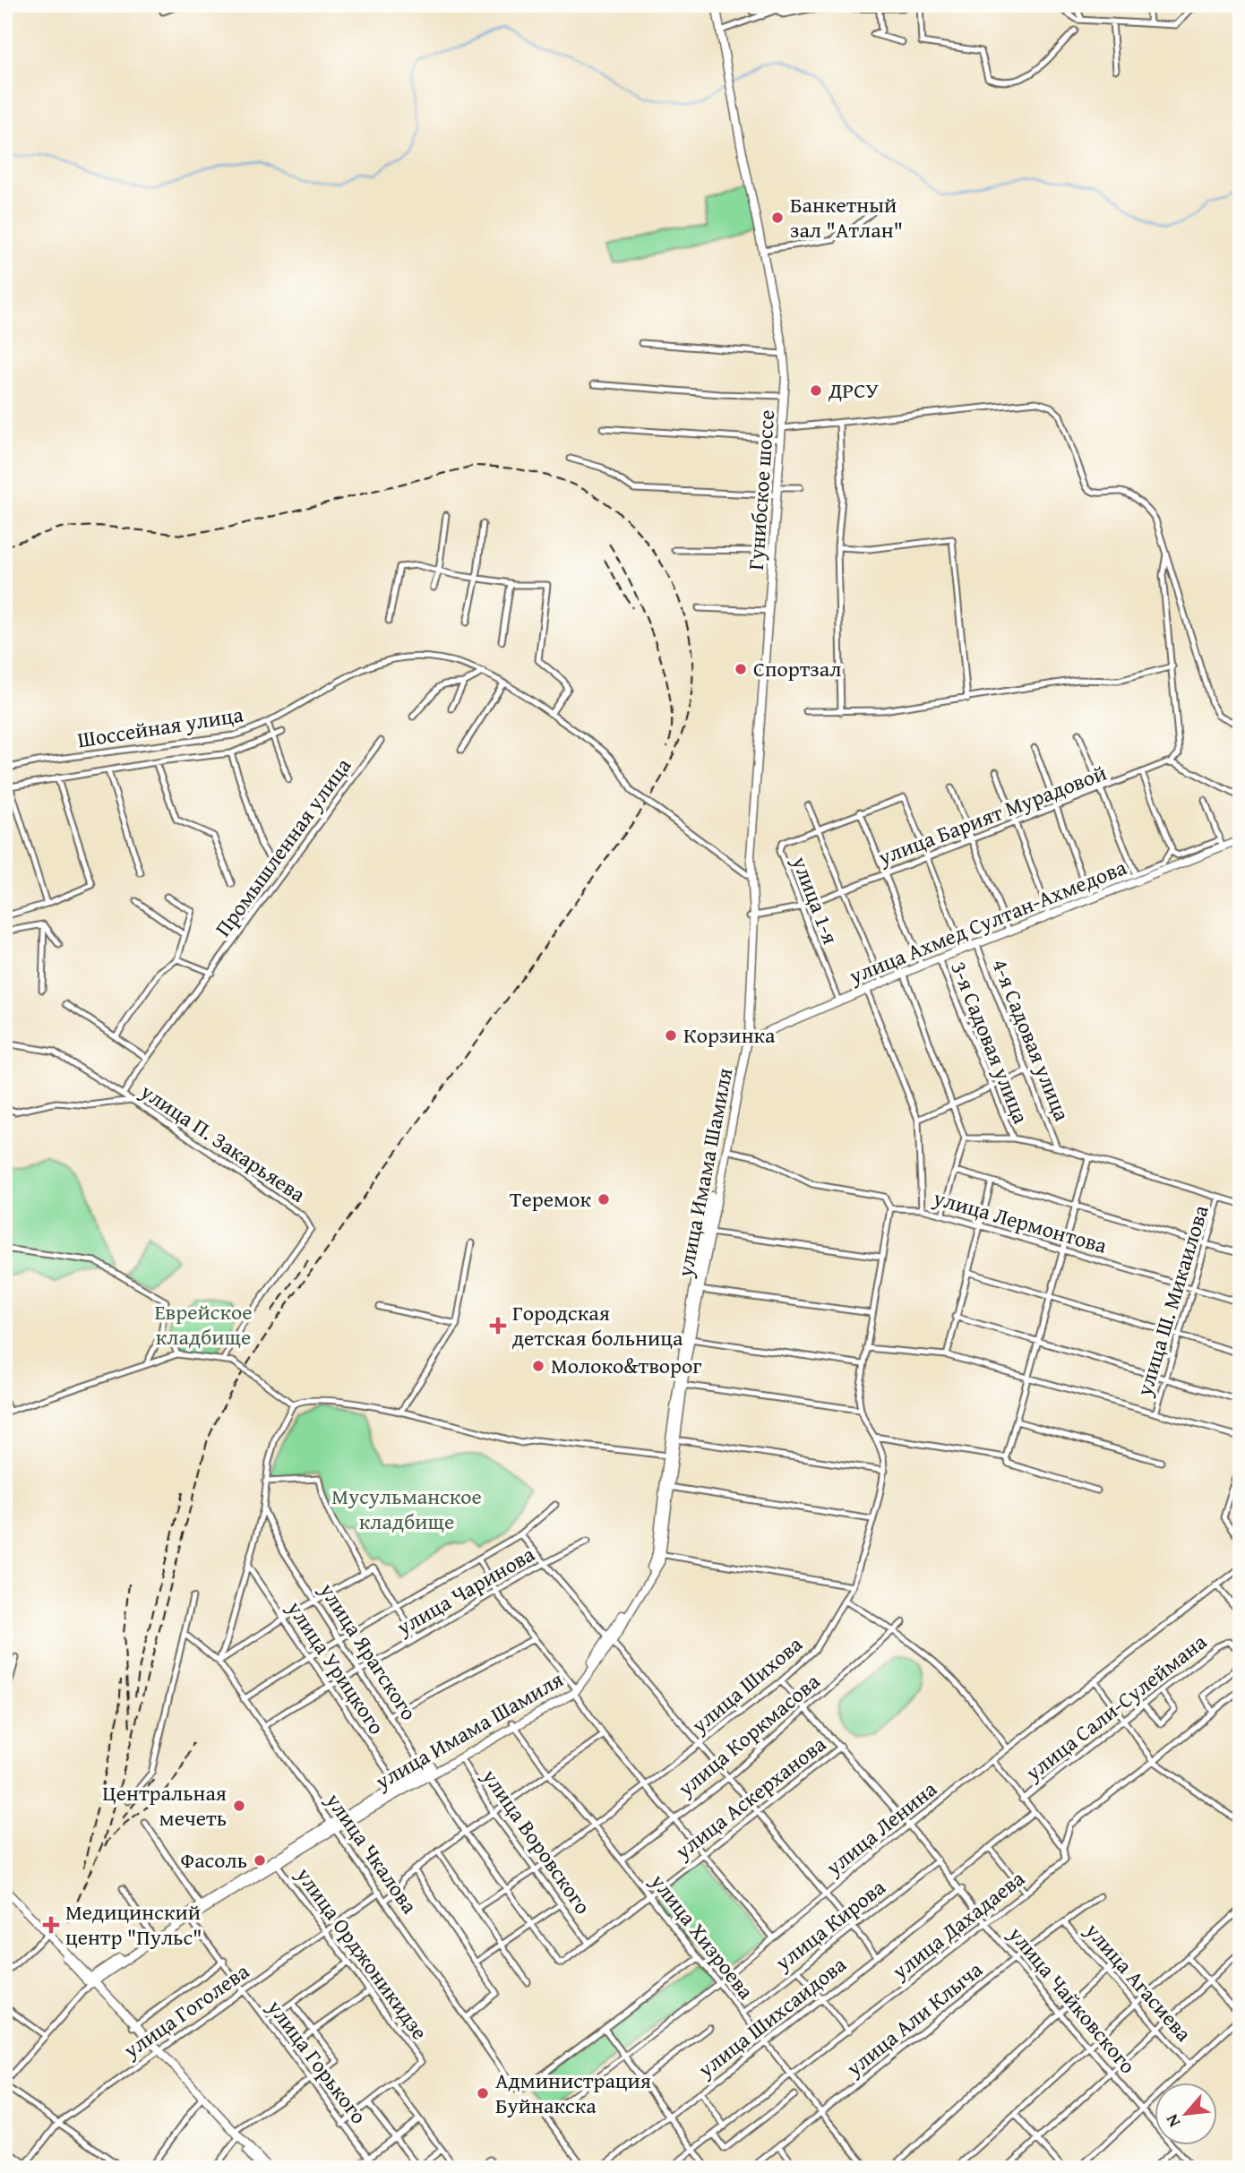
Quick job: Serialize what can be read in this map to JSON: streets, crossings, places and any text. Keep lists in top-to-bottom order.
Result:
{
  "streets": {
    "main road": ["Гунибское шоссе", "улица Ахмед Султан-Ахмедова", "улица Имама Шамиля"],
    "street": [
      "Шоссейная улица",
      "улица Барият Мурадовой",
      "Промышленная улица",
      "улица 1-я",
      "4-я Садовая улица",
      "3-я Садовая улица",
      "улица П. Закарьяева",
      "улица Лермонтова",
      "улица Ш. Микаилова",
      "улица Чаринова",
      "улица Ярагского",
      "улица Урицкого",
      "улица Шихова",
      "улица Сали-Сулеймана",
      "улица Коркмасова",
      "улица Аскерханова",
      "улица Ленина",
      "улица Воровского",
      "улица Чкалова",
      "улица Кирова",
      "улица Дахадаева",
      "улица Хизроева",
      "улица Орджоникидзе",
      "улица Агасиева",
      "улица Чайковского",
      "улица Гоголева",
      "улица Шихсаидова",
      "улица Али Клыча",
      "улица Горького"
    ]
  },
  "crossings": [
    ["Гунибское шоссе", "Шоссейная улица"],
    ["Гунибское шоссе", "улица Имама Шамиля"],
    ["Шоссейная улица", "улица Имама Шамиля"],
    ["улица Барият Мурадовой", "улица 1-я"],
    ["улица Барият Мурадовой", "улица Имама Шамиля"],
    ["Промышленная улица", "улица П. Закарьяева"],
    ["улица 1-я", "улица Ахмед Султан-Ахмедова"],
    ["улица Ахмед Султан-Ахмедова", "4-я Садовая улица"],
    ["улица Ахмед Султан-Ахмедова", "3-я Садовая улица"],
    ["улица Ахмед Султан-Ахмедова", "улица Имама Шамиля"],
    ["улица Имама Шамиля", "улица Лермонтова"],
    ["улица Имама Шамиля", "улица Ярагского"],
    ["улица Имама Шамиля", "улица Урицкого"],
    ["улица Имама Шамиля", "улица Воровского"],
    ["улица Имама Шамиля", "улица Чкалова"],
    ["улица Имама Шамиля", "улица Хизроева"],
    ["улица Имама Шамиля", "улица Орджоникидзе"],
    ["улица Имама Шамиля", "улица Горького"],
    ["улица Лермонтова", "улица Ш. Микаилова"],
    ["улица Чаринова", "улица Ярагского"],
    ["улица Чаринова", "улица Урицкого"],
    ["улица Чаринова", "улица Чкалова"],
    ["улица Ярагского", "улица Шихова"],
    ["улица Ярагского", "улица Аскерханова"],
    ["улица Шихова", "улица Воровского"],
    ["улица Шихова", "улица Хизроева"],
    ["улица Шихова", "улица Чайковского"],
    ["улица Коркмасова", "улица Хизроева"],
    ["улица Коркмасова", "улица Чайковского"],
    ["улица Аскерханова", "улица Воровского"],
    ["улица Аскерханова", "улица Хизроева"],
    ["улица Аскерханова", "улица Чайковского"],
    ["улица Ленина", "улица Хизроева"],
    ["улица Ленина", "улица Чайковского"],
    ["улица Чкалова", "улица Гоголева"],
    ["улица Кирова", "улица Хизроева"],
    ["улица Кирова", "улица Чайковского"],
    ["улица Дахадаева", "улица Хизроева"],
    ["улица Дахадаева", "улица Чайковского"],
    ["улица Хизроева", "улица Шихсаидова"],
    ["улица Хизроева", "улица Али Клыча"],
    ["улица Орджоникидзе", "улица Гоголева"],
    ["улица Агасиева", "улица Али Клыча"],
    ["улица Чайковского", "улица Шихсаидова"],
    ["улица Чайковского", "улица Али Клыча"],
    ["улица Гоголева", "улица Горького"]
  ],
  "parks": ["Еврейское кладбище", "Мусульманское кладбище"],
  "places": {
    "other": [
      "Банкетный зал \"Атлан\"",
      "ДРСУ",
      "Спортзал",
      "Корзинка",
      "Теремок",
      "Молоко&творог",
      "Центральная мечеть",
      "Фасоль",
      "Администрация Буйнакска"
    ],
    "health": ["Городская детская больница", "Медицинский центр \"Пульс\""]
  },
  "north": "bottom left"
}
